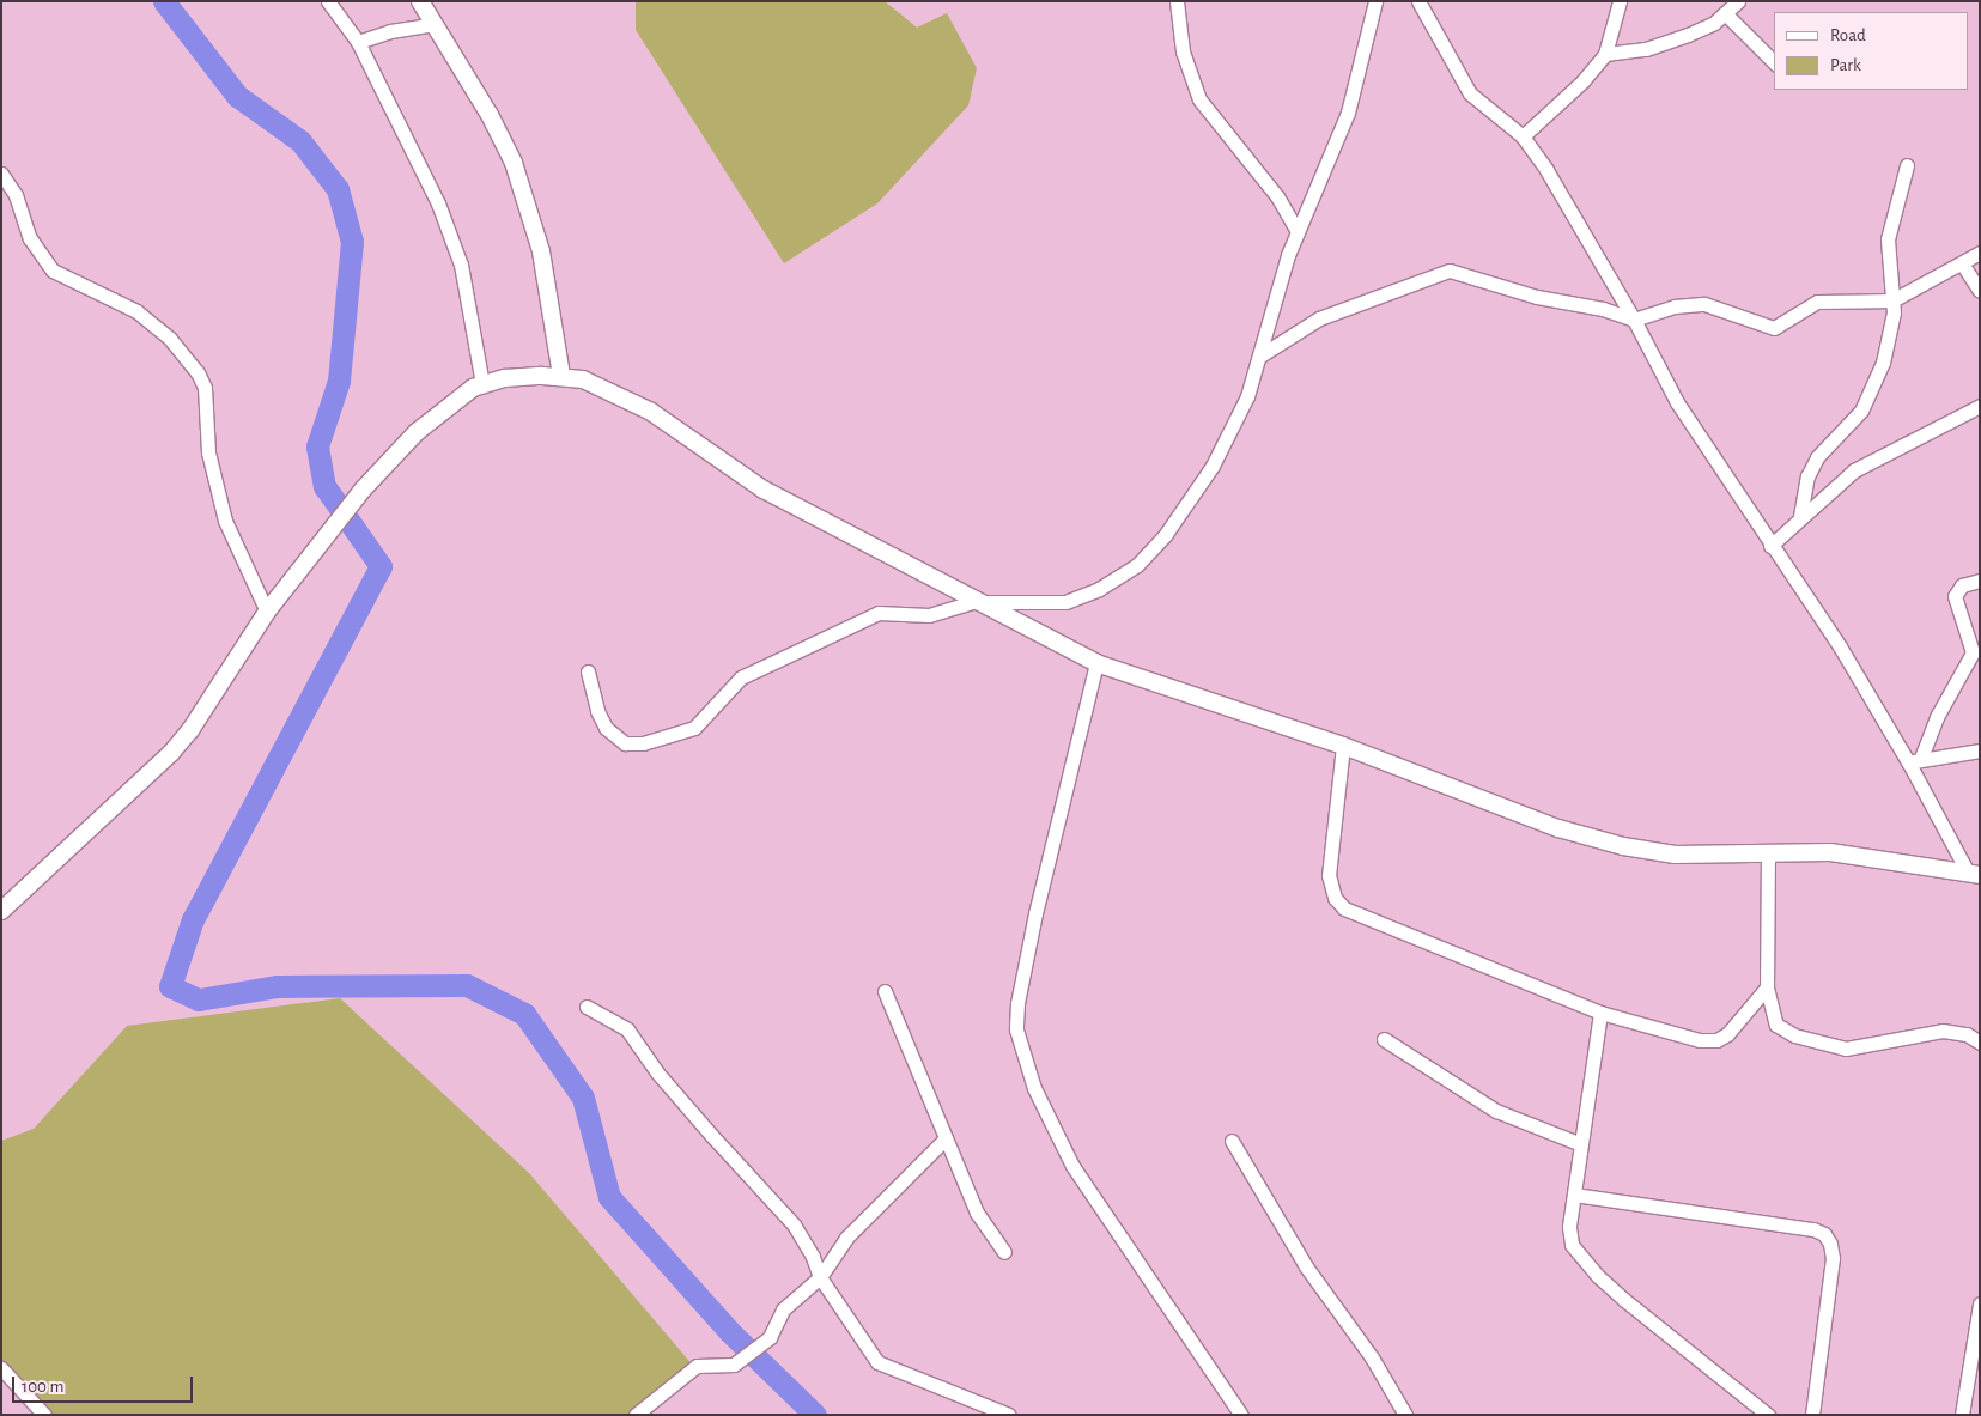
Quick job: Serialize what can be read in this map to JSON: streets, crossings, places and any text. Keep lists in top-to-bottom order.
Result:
{
  "legend": ["Road", "Park"],
  "scale_bar": "100 m"
}
